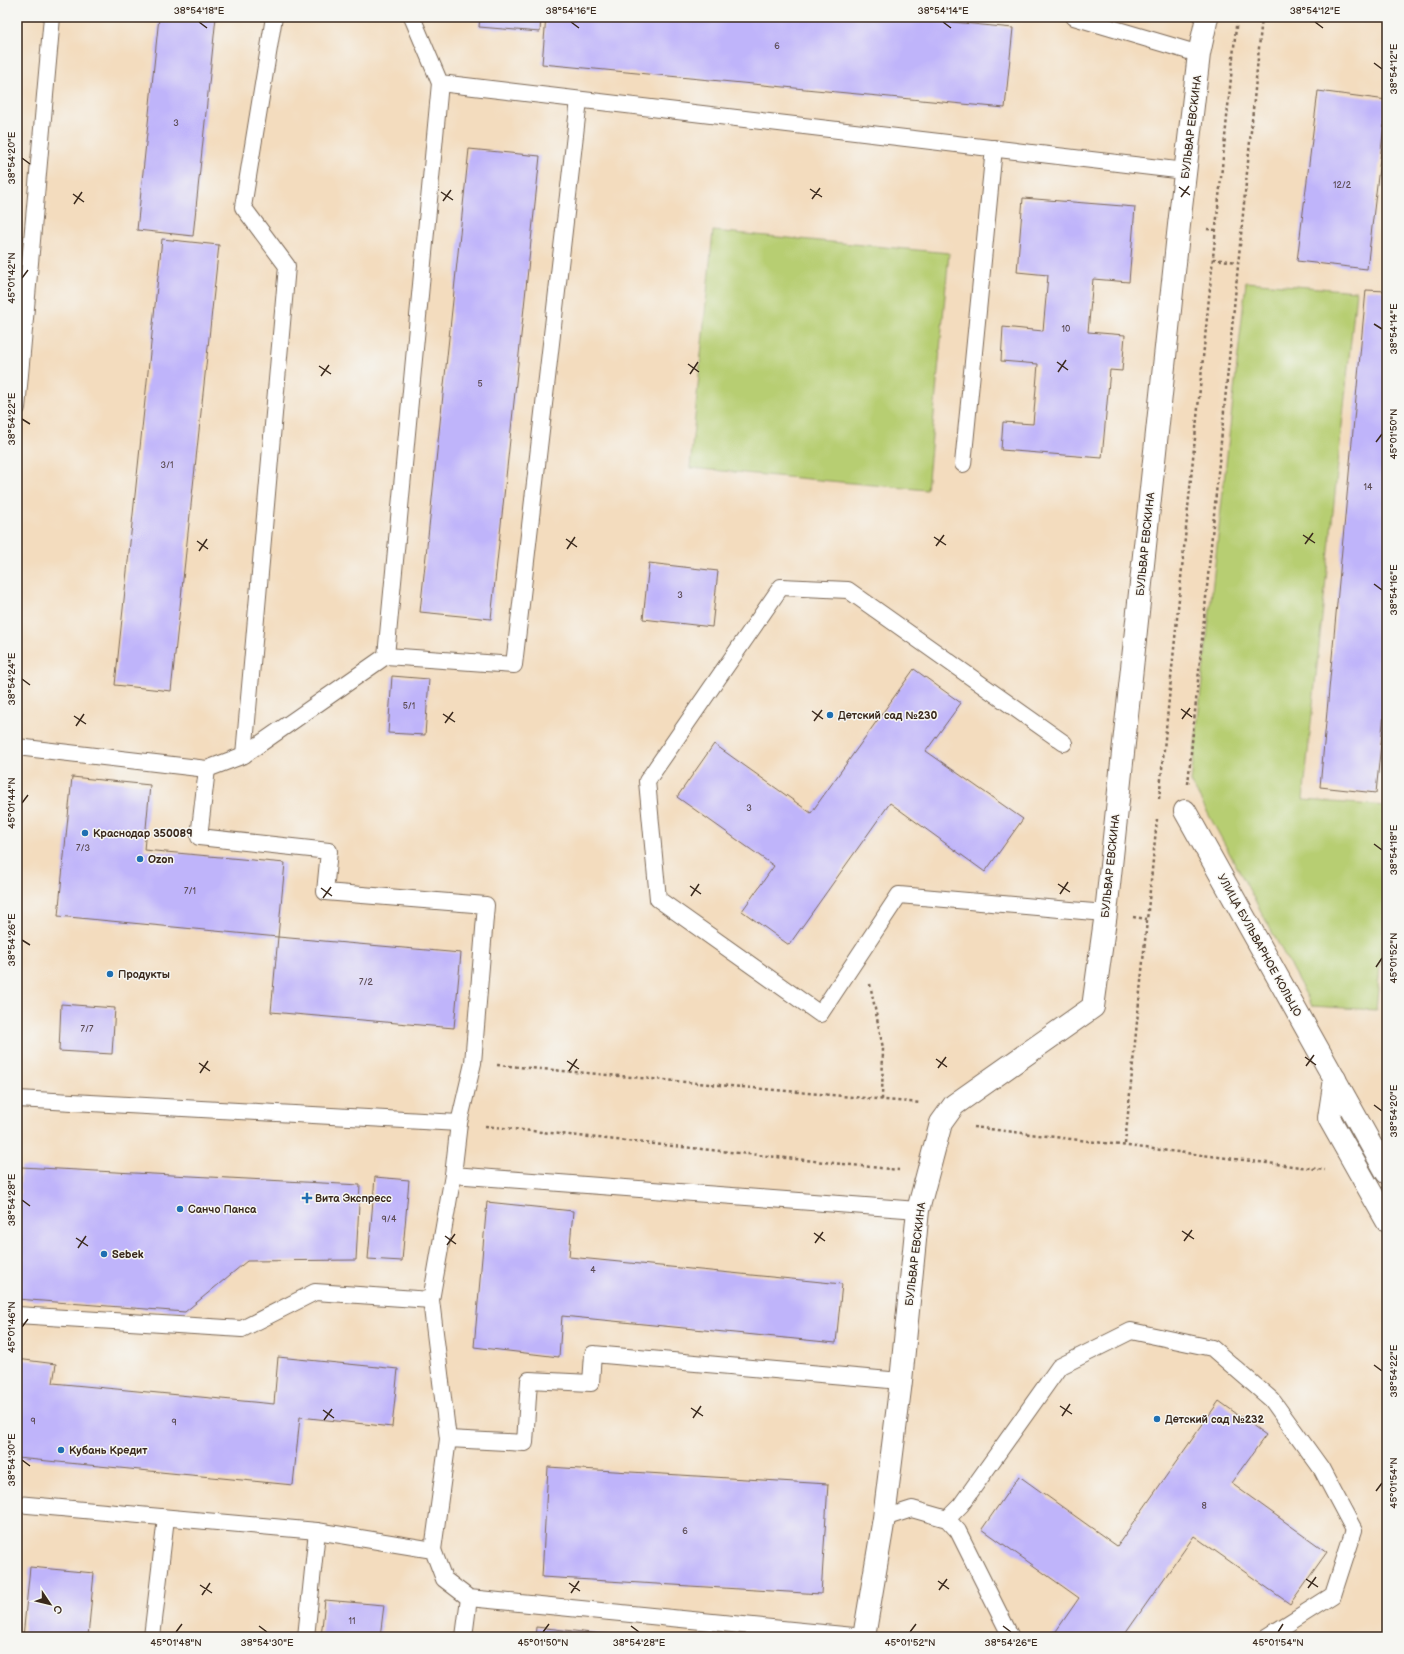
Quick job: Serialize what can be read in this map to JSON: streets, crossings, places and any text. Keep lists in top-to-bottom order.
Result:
{
  "streets": {
    "street": ["БУЛЬВАР ЕВСКИНА", "УЛИЦА БУЛЬВАРНОЕ КОЛЬЦО"]
  },
  "places": {
    "other": [
      "Детский сад №230",
      "Краснодар 350089",
      "Ozon",
      "Продукты",
      "Санчо Панса",
      "Sebek",
      "Детский сад №232",
      "Кубань Кредит"
    ],
    "health": ["Вита Экспресс"]
  },
  "house_numbers": [
    "6",
    "3",
    "12/2",
    "10",
    "5",
    "3/1",
    "14",
    "3",
    "5/1",
    "3",
    "7/3",
    "7/1",
    "7/2",
    "7/7",
    "9/4",
    "4",
    "9",
    "9",
    "8",
    "6",
    "11"
  ],
  "north": "bottom right",
  "coordinates": [
    "38°54'18\"E",
    "38°54'16\"E",
    "38°54'14\"E",
    "38°54'12\"E",
    "38°54'20\"E",
    "45°01'42\"N",
    "38°54'22\"E",
    "45°01'50\"N",
    "38°54'24\"E",
    "45°01'44\"N",
    "38°54'26\"E",
    "45°01'52\"N",
    "38°54'28\"E",
    "45°01'46\"N",
    "38°54'30\"E",
    "45°01'54\"N",
    "45°01'48\"N"
  ]
}
